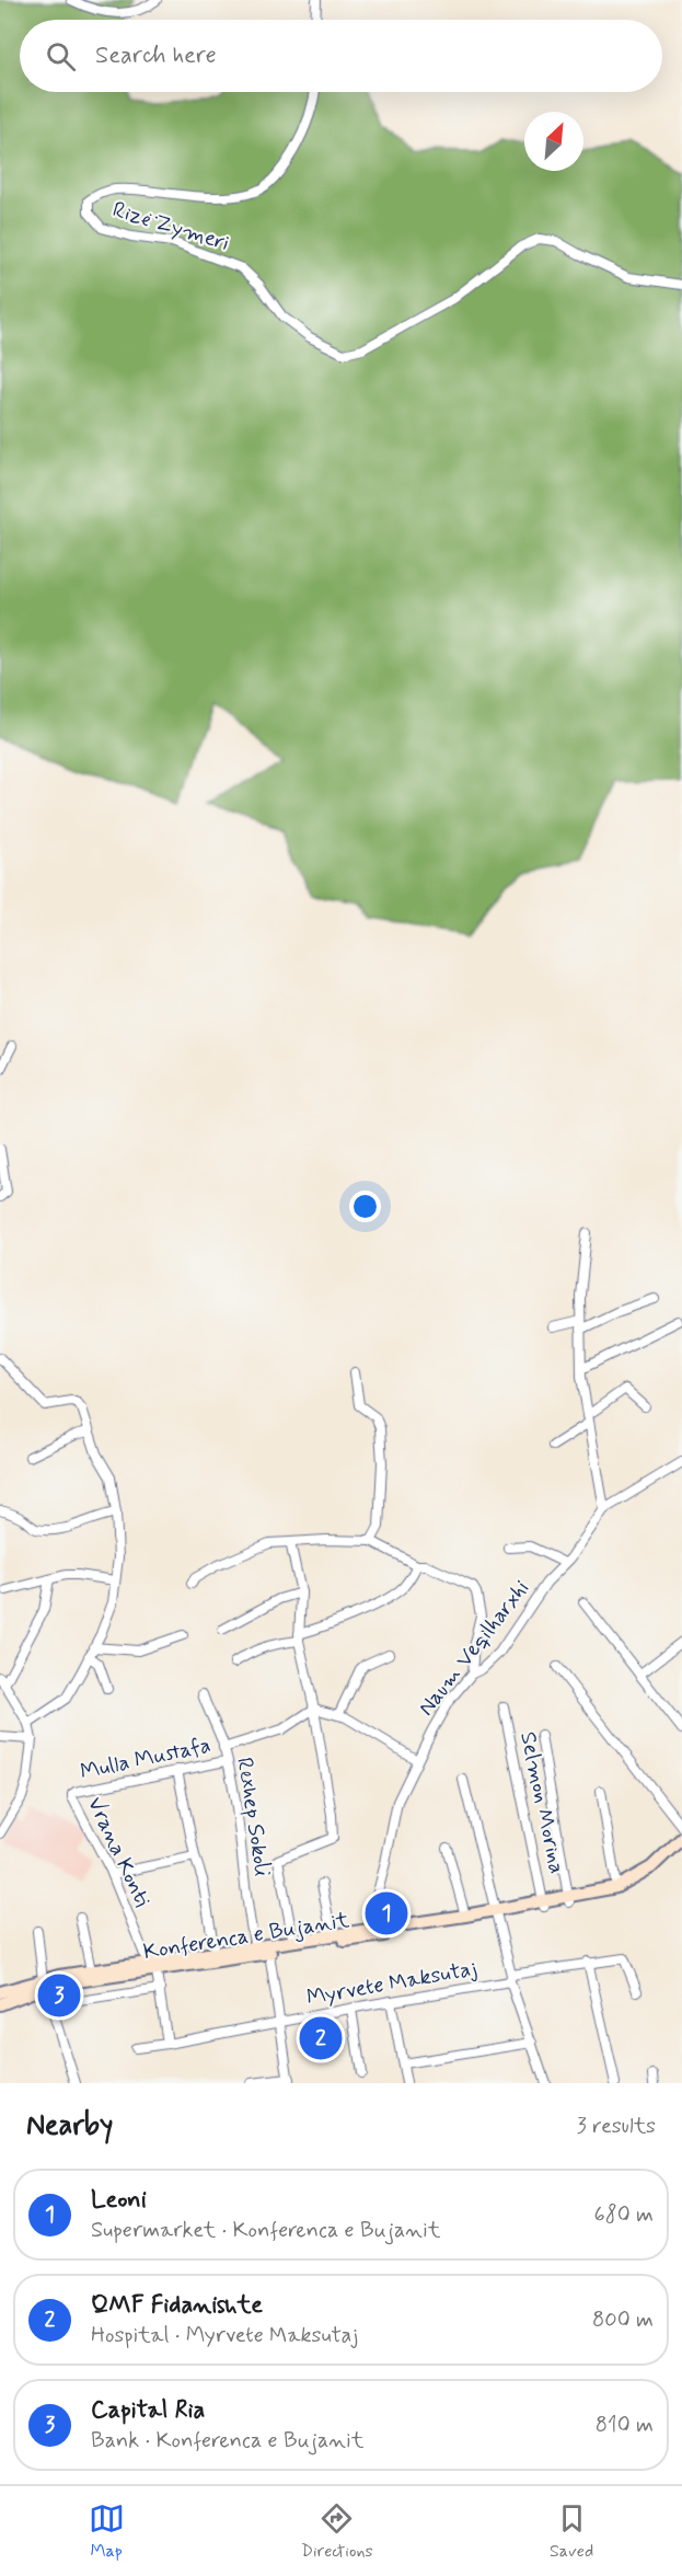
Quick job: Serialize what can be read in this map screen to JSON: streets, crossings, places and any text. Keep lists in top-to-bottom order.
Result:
{
  "streets": {
    "main road": ["Konferenca e Bujanit"],
    "street": [
      "Rizë Zymeri",
      "Naum Veqilharxhi",
      "Mulla Mustafa",
      "Selmon Morina",
      "Rexhep Sokoli",
      "Vrana Konti",
      "Myrvete Maksutaj"
    ]
  },
  "crossings": [
    ["Naum Veqilharxhi", "Konferenca e Bujanit"],
    ["Mulla Mustafa", "Rexhep Sokoli"],
    ["Mulla Mustafa", "Vrana Konti"],
    ["Selmon Morina", "Konferenca e Bujanit"],
    ["Rexhep Sokoli", "Konferenca e Bujanit"],
    ["Vrana Konti", "Konferenca e Bujanit"],
    ["Konferenca e Bujanit", "Myrvete Maksutaj"]
  ],
  "north": "top right",
  "page": {
    "search": "Search here",
    "pins": ["1", "3", "2"],
    "heading": ["Nearby", "3 results"],
    "list": [
      {
        "mark": "1",
        "name": "Leoni",
        "note": "Supermarket · Konferenca e Bujanit",
        "value": "680 m"
      },
      {
        "mark": "2",
        "name": "QMF Fidanishte",
        "note": "Hospital · Myrvete Maksutaj",
        "value": "800 m"
      },
      {
        "mark": "3",
        "name": "Capital Ria",
        "note": "Bank · Konferenca e Bujanit",
        "value": "810 m"
      }
    ],
    "nav": ["Map", "Directions", "Saved"]
  }
}
